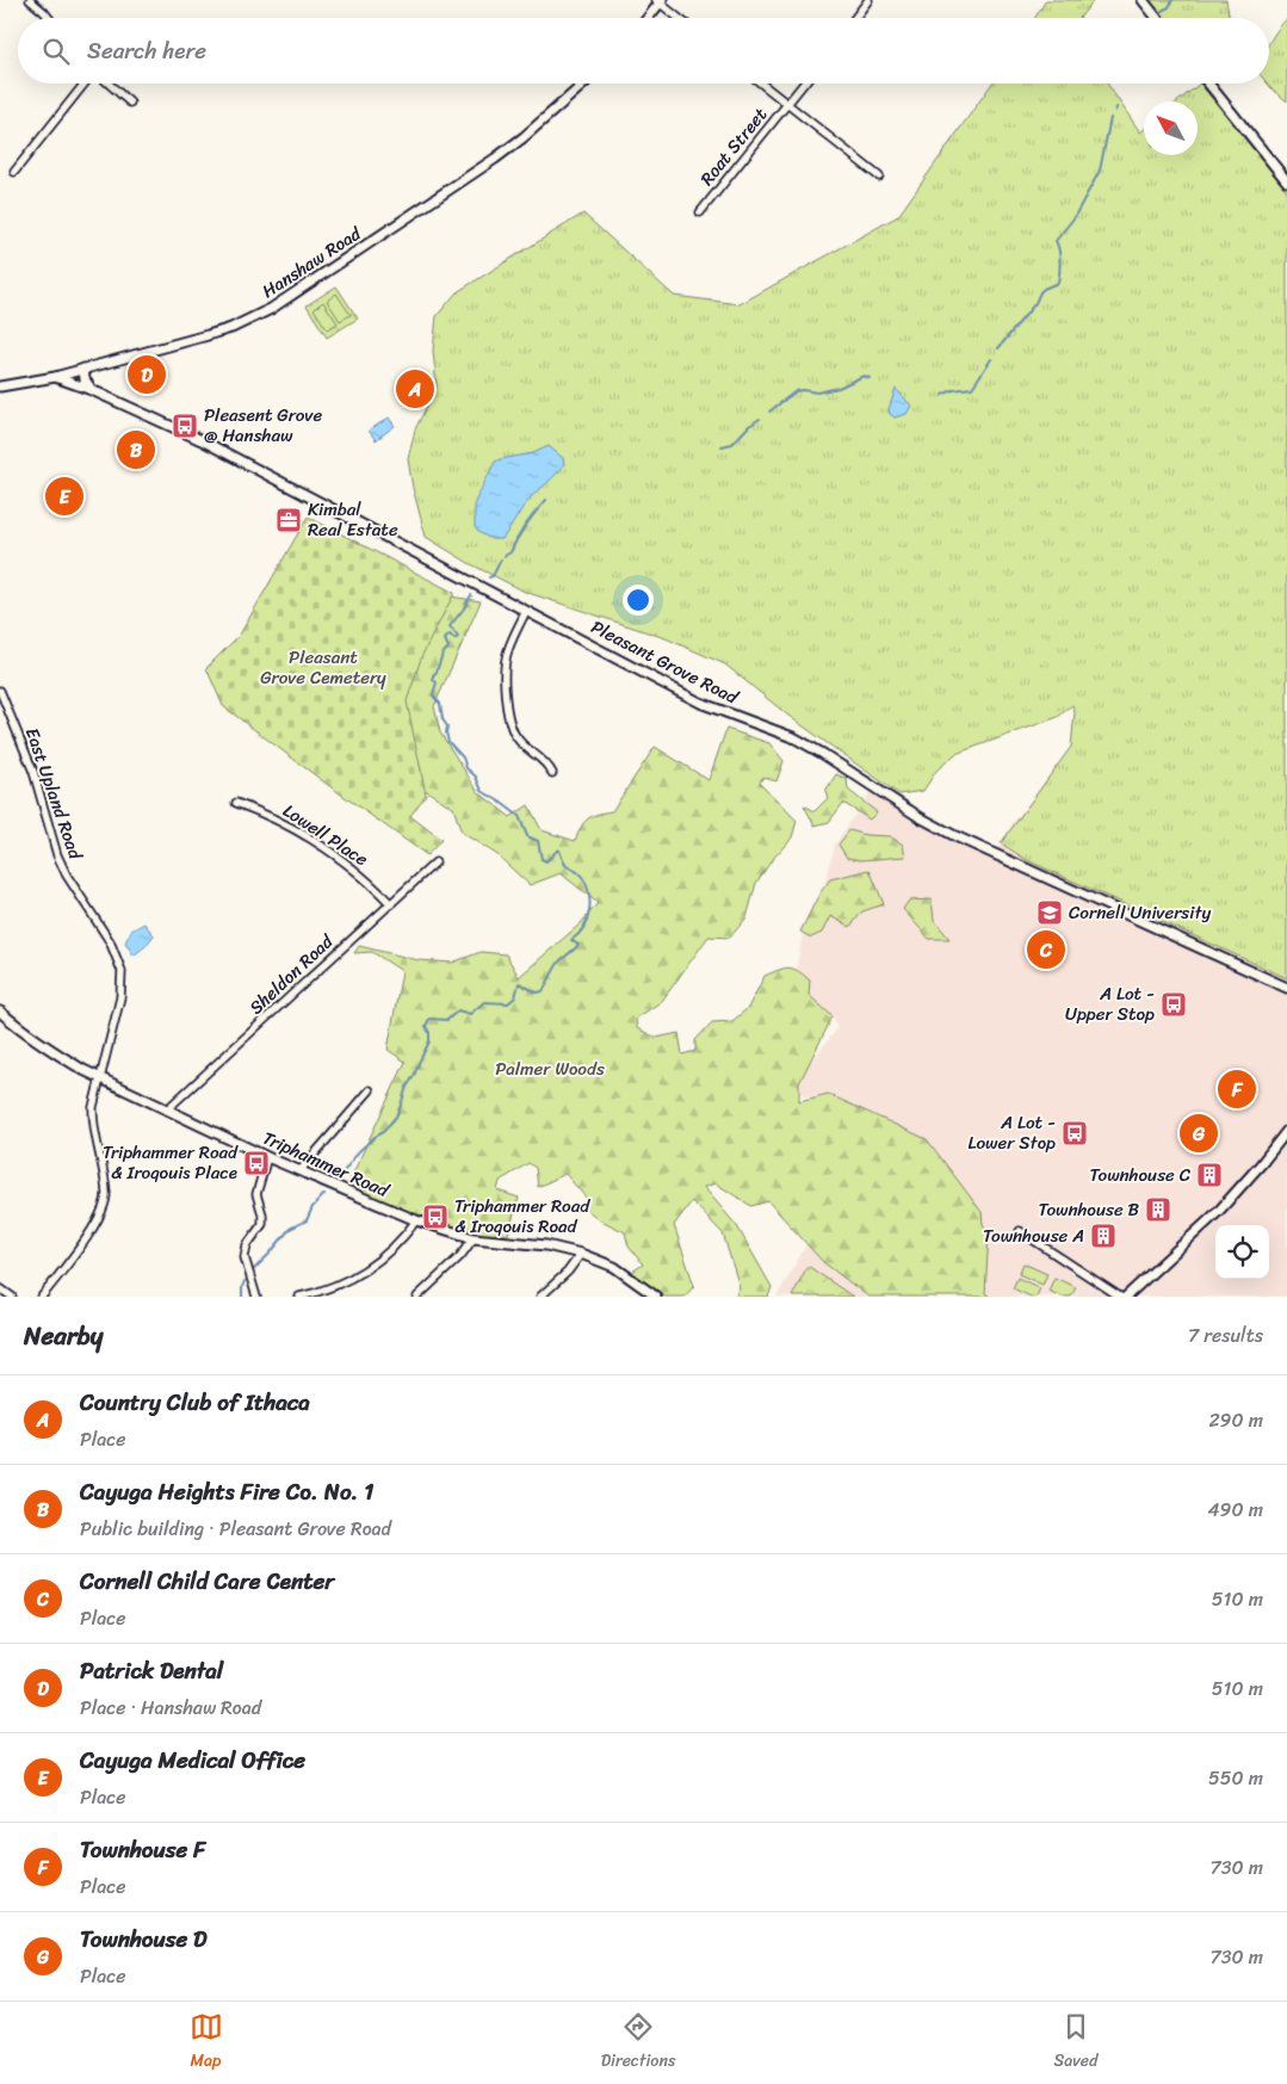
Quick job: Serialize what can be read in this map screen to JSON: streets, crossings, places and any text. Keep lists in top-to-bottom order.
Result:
{
  "streets": {
    "street": [
      "Roat Street",
      "Hanshaw Road",
      "Pleasant Grove Road",
      "East Upland Road",
      "Lowell Place",
      "Sheldon Road",
      "Triphammer Road"
    ]
  },
  "crossings": [
    ["Hanshaw Road", "Pleasant Grove Road"],
    ["East Upland Road", "Triphammer Road"],
    ["Lowell Place", "Sheldon Road"],
    ["Sheldon Road", "Triphammer Road"]
  ],
  "parks": ["Pleasant Grove Cemetery", "Palmer Woods"],
  "places": {
    "bus stop": [
      "Pleasent Grove @ Hanshaw",
      "A Lot - Upper Stop",
      "A Lot - Lower Stop",
      "Triphammer Road & Iroqouis Place",
      "Triphammer Road & Iroqouis Road"
    ],
    "office": ["Kimbal Real Estate"],
    "school or university": ["Cornell University"],
    "building": ["Townhouse C", "Townhouse B", "Townhouse A"]
  },
  "north": "top left",
  "page": {
    "search": "Search here",
    "pins": [
      "D",
      "A",
      "B",
      "E",
      "C",
      "F",
      "G"
    ],
    "heading": ["Nearby", "7 results"],
    "list": [
      {
        "mark": "A",
        "name": "Country Club of Ithaca",
        "note": "Place",
        "value": "290 m"
      },
      {
        "mark": "B",
        "name": "Cayuga Heights Fire Co. No. 1",
        "note": "Public building · Pleasant Grove Road",
        "value": "490 m"
      },
      {
        "mark": "C",
        "name": "Cornell Child Care Center",
        "note": "Place",
        "value": "510 m"
      },
      {
        "mark": "D",
        "name": "Patrick Dental",
        "note": "Place · Hanshaw Road",
        "value": "510 m"
      },
      {
        "mark": "E",
        "name": "Cayuga Medical Office",
        "note": "Place",
        "value": "550 m"
      },
      {
        "mark": "F",
        "name": "Townhouse F",
        "note": "Place",
        "value": "730 m"
      },
      {
        "mark": "G",
        "name": "Townhouse D",
        "note": "Place",
        "value": "730 m"
      }
    ],
    "nav": ["Map", "Directions", "Saved"]
  }
}
